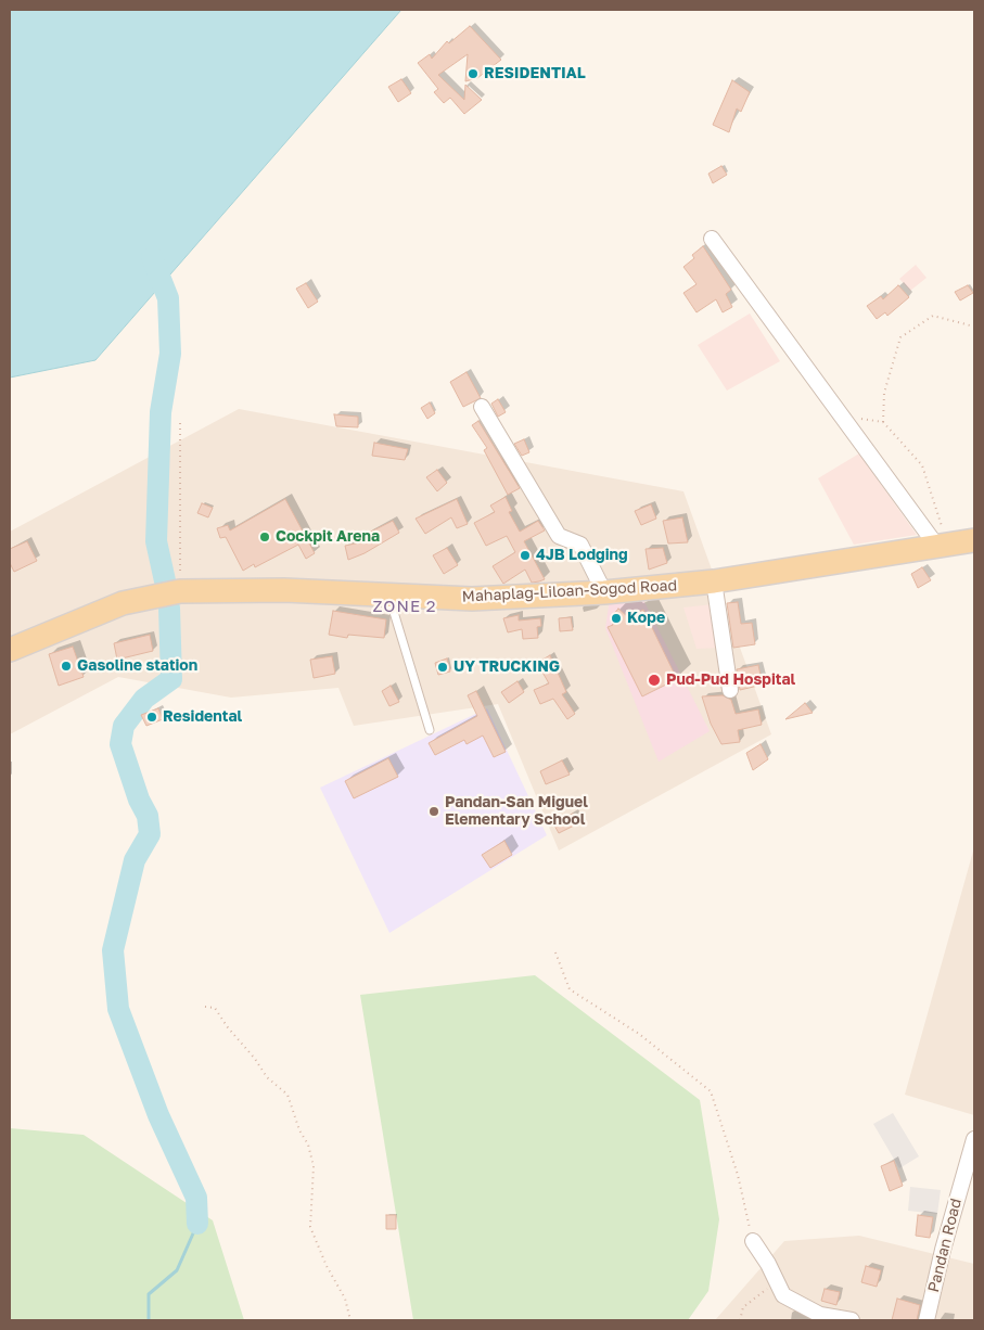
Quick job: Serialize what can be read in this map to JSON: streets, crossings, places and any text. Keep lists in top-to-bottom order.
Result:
{
  "streets": {
    "main road": ["Mahaplag-Liloan-Sogod Road"],
    "street": ["Pandan Road"]
  },
  "districts": ["ZONE 2"],
  "places": [
    "RESIDENTIAL",
    "Cockpit Arena",
    "4JB Lodging",
    "Kope",
    "Gasoline station",
    "UY TRUCKING",
    "Pud-Pud Hospital",
    "Residental",
    "Pandan-San Miguel Elementary School"
  ]
}
